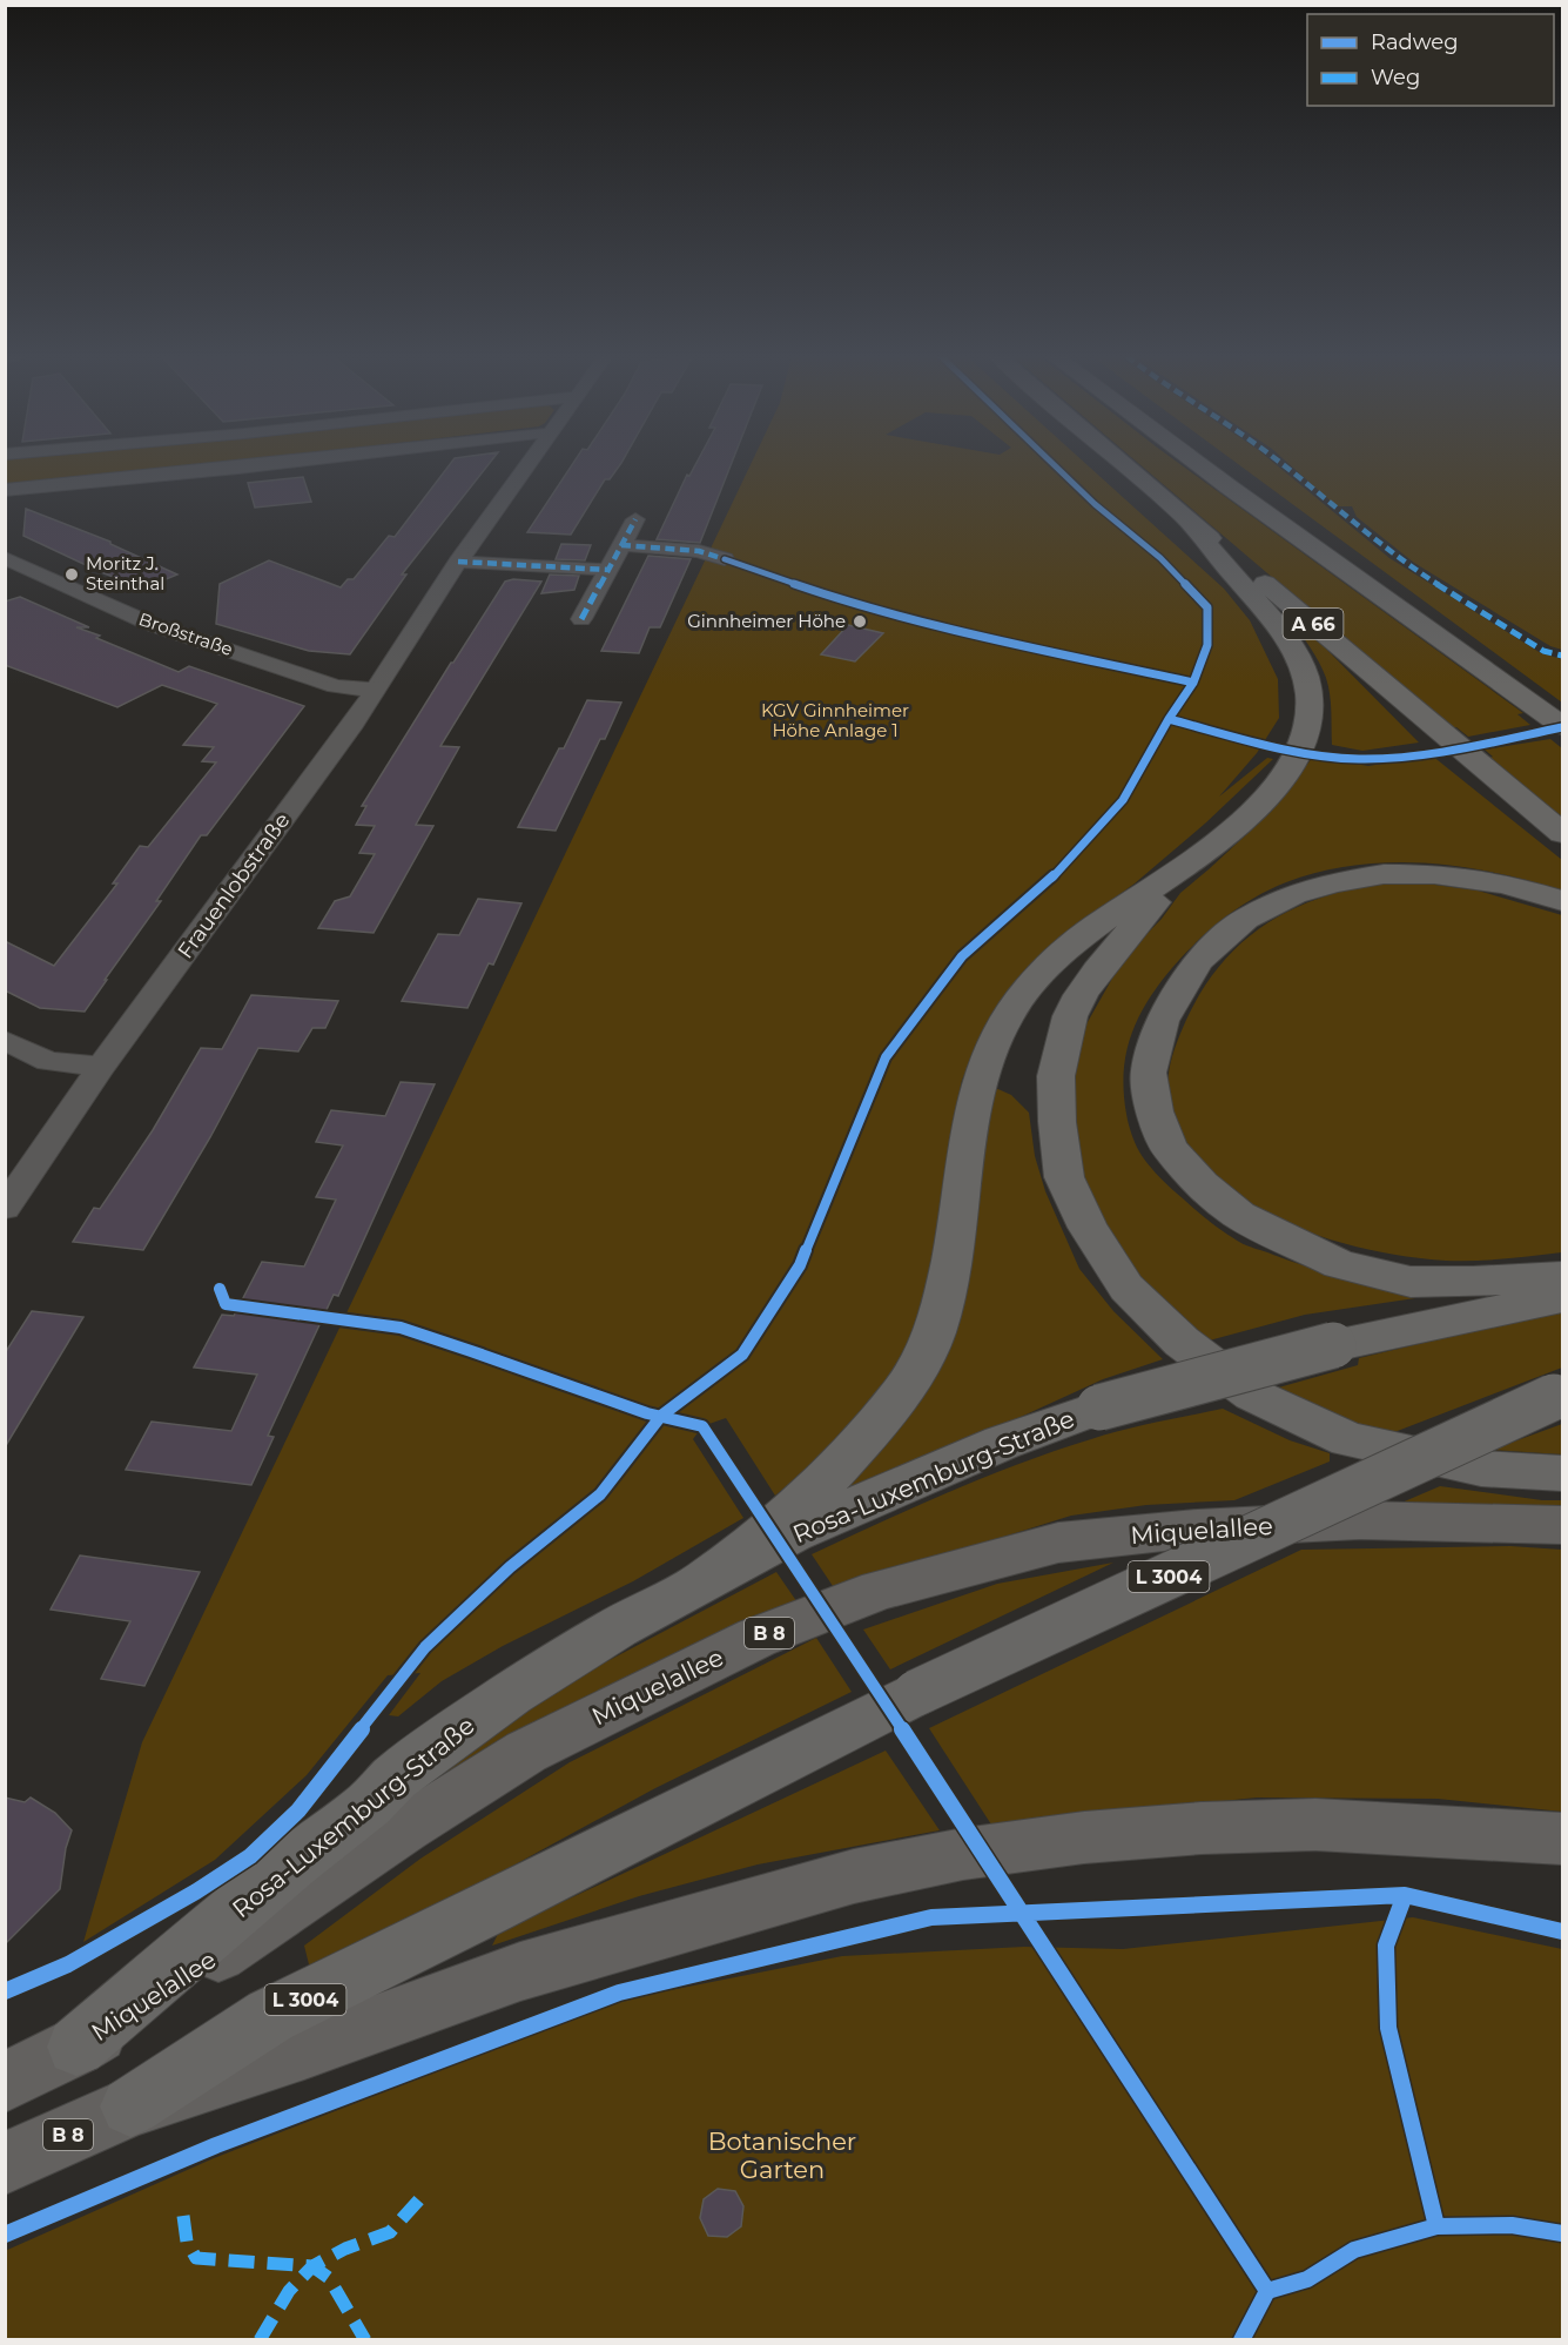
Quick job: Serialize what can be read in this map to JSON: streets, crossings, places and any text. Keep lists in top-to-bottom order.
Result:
{
  "streets": {
    "highway": ["A 66", "Rosa-Luxemburg-Straße", "L 3004"],
    "main road": ["Miquelallee", "B 8"],
    "street": ["Broßstraße", "Frauenlobstraße"]
  },
  "crossings": [
    ["Broßstraße", "Frauenlobstraße"],
    ["Rosa-Luxemburg-Straße", "Miquelallee"],
    ["L 3004", "B 8"]
  ],
  "parks": ["KGV Ginnheimer Höhe Anlage 1", "Botanischer Garten"],
  "places": ["Moritz J. Steinthal", "Ginnheimer Höhe"],
  "legend": ["Radweg", "Weg"]
}
